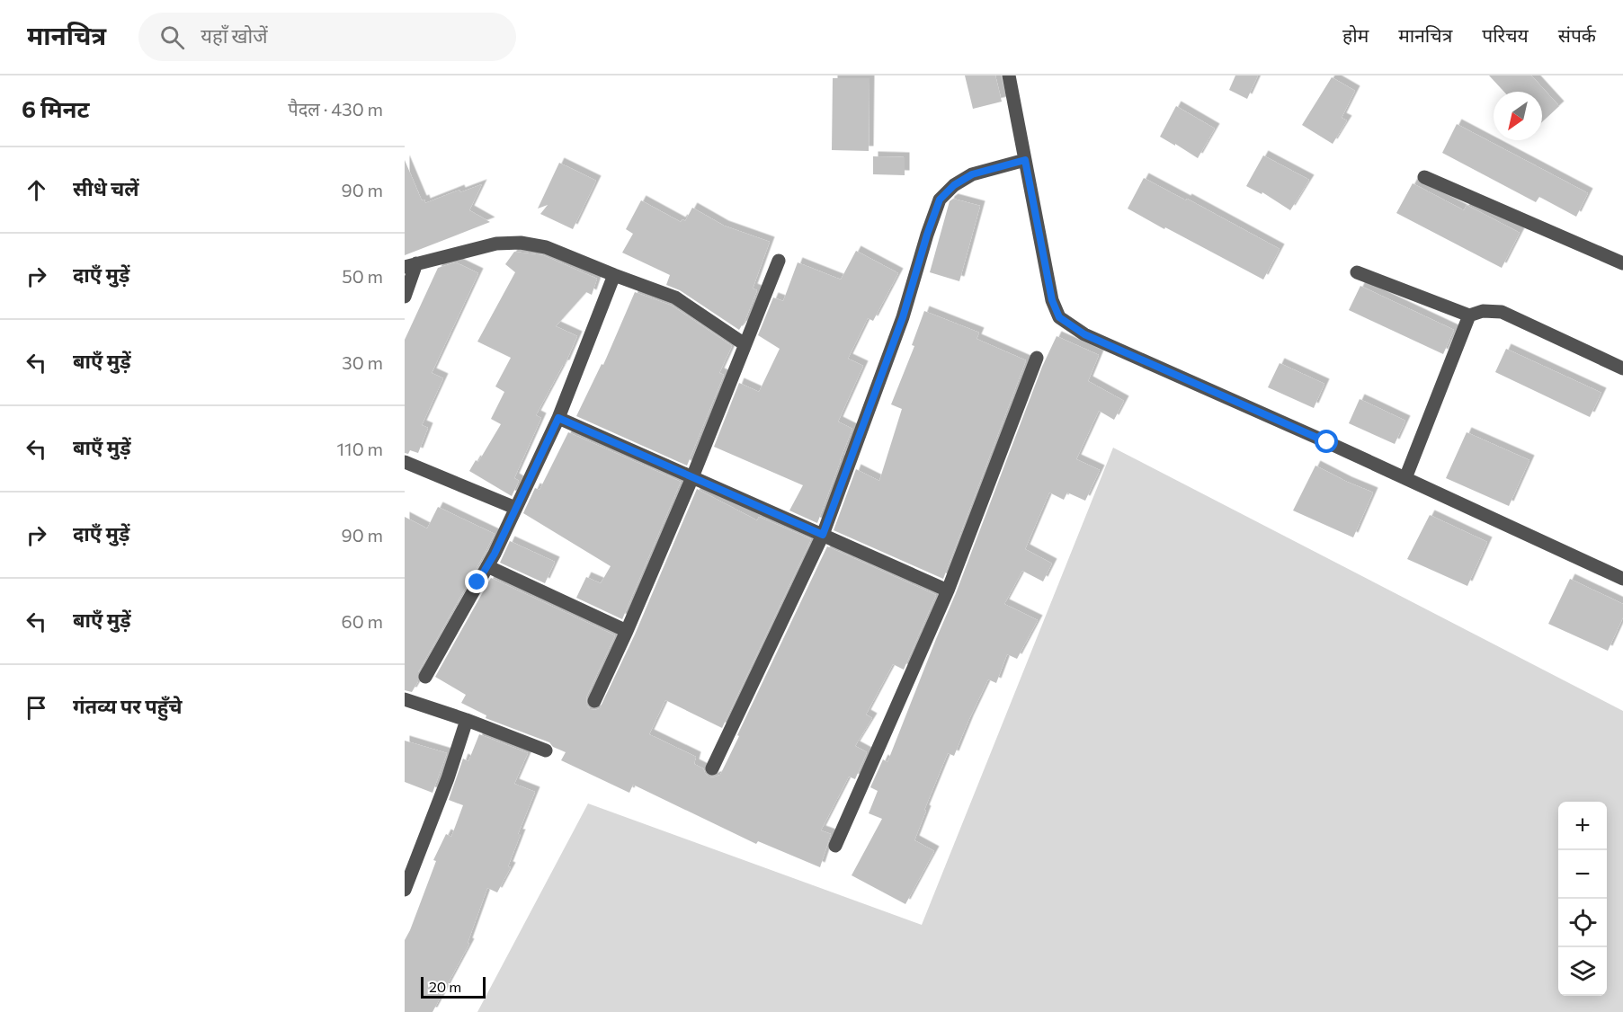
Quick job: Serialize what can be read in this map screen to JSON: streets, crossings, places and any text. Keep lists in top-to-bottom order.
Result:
{
  "scale_bar": "20 m",
  "north": "bottom left",
  "page": {
    "header": "मानचित्र",
    "search": "यहाँ खोजें",
    "nav": [
      "होम",
      "मानचित्र",
      "परिचय",
      "संपर्क"
    ],
    "heading": ["6 मिनट", "पैदल · 430 m"],
    "list": [
      ["सीधे चलें", "90 m"],
      ["दाएँ मुड़ें", "50 m"],
      ["बाएँ मुड़ें", "30 m"],
      ["बाएँ मुड़ें", "110 m"],
      ["दाएँ मुड़ें", "90 m"],
      ["बाएँ मुड़ें", "60 m"],
      "गंतव्य पर पहुँचे"
    ],
    "map_buttons": ["+", "−"],
    "scale": "20 m"
  }
}
